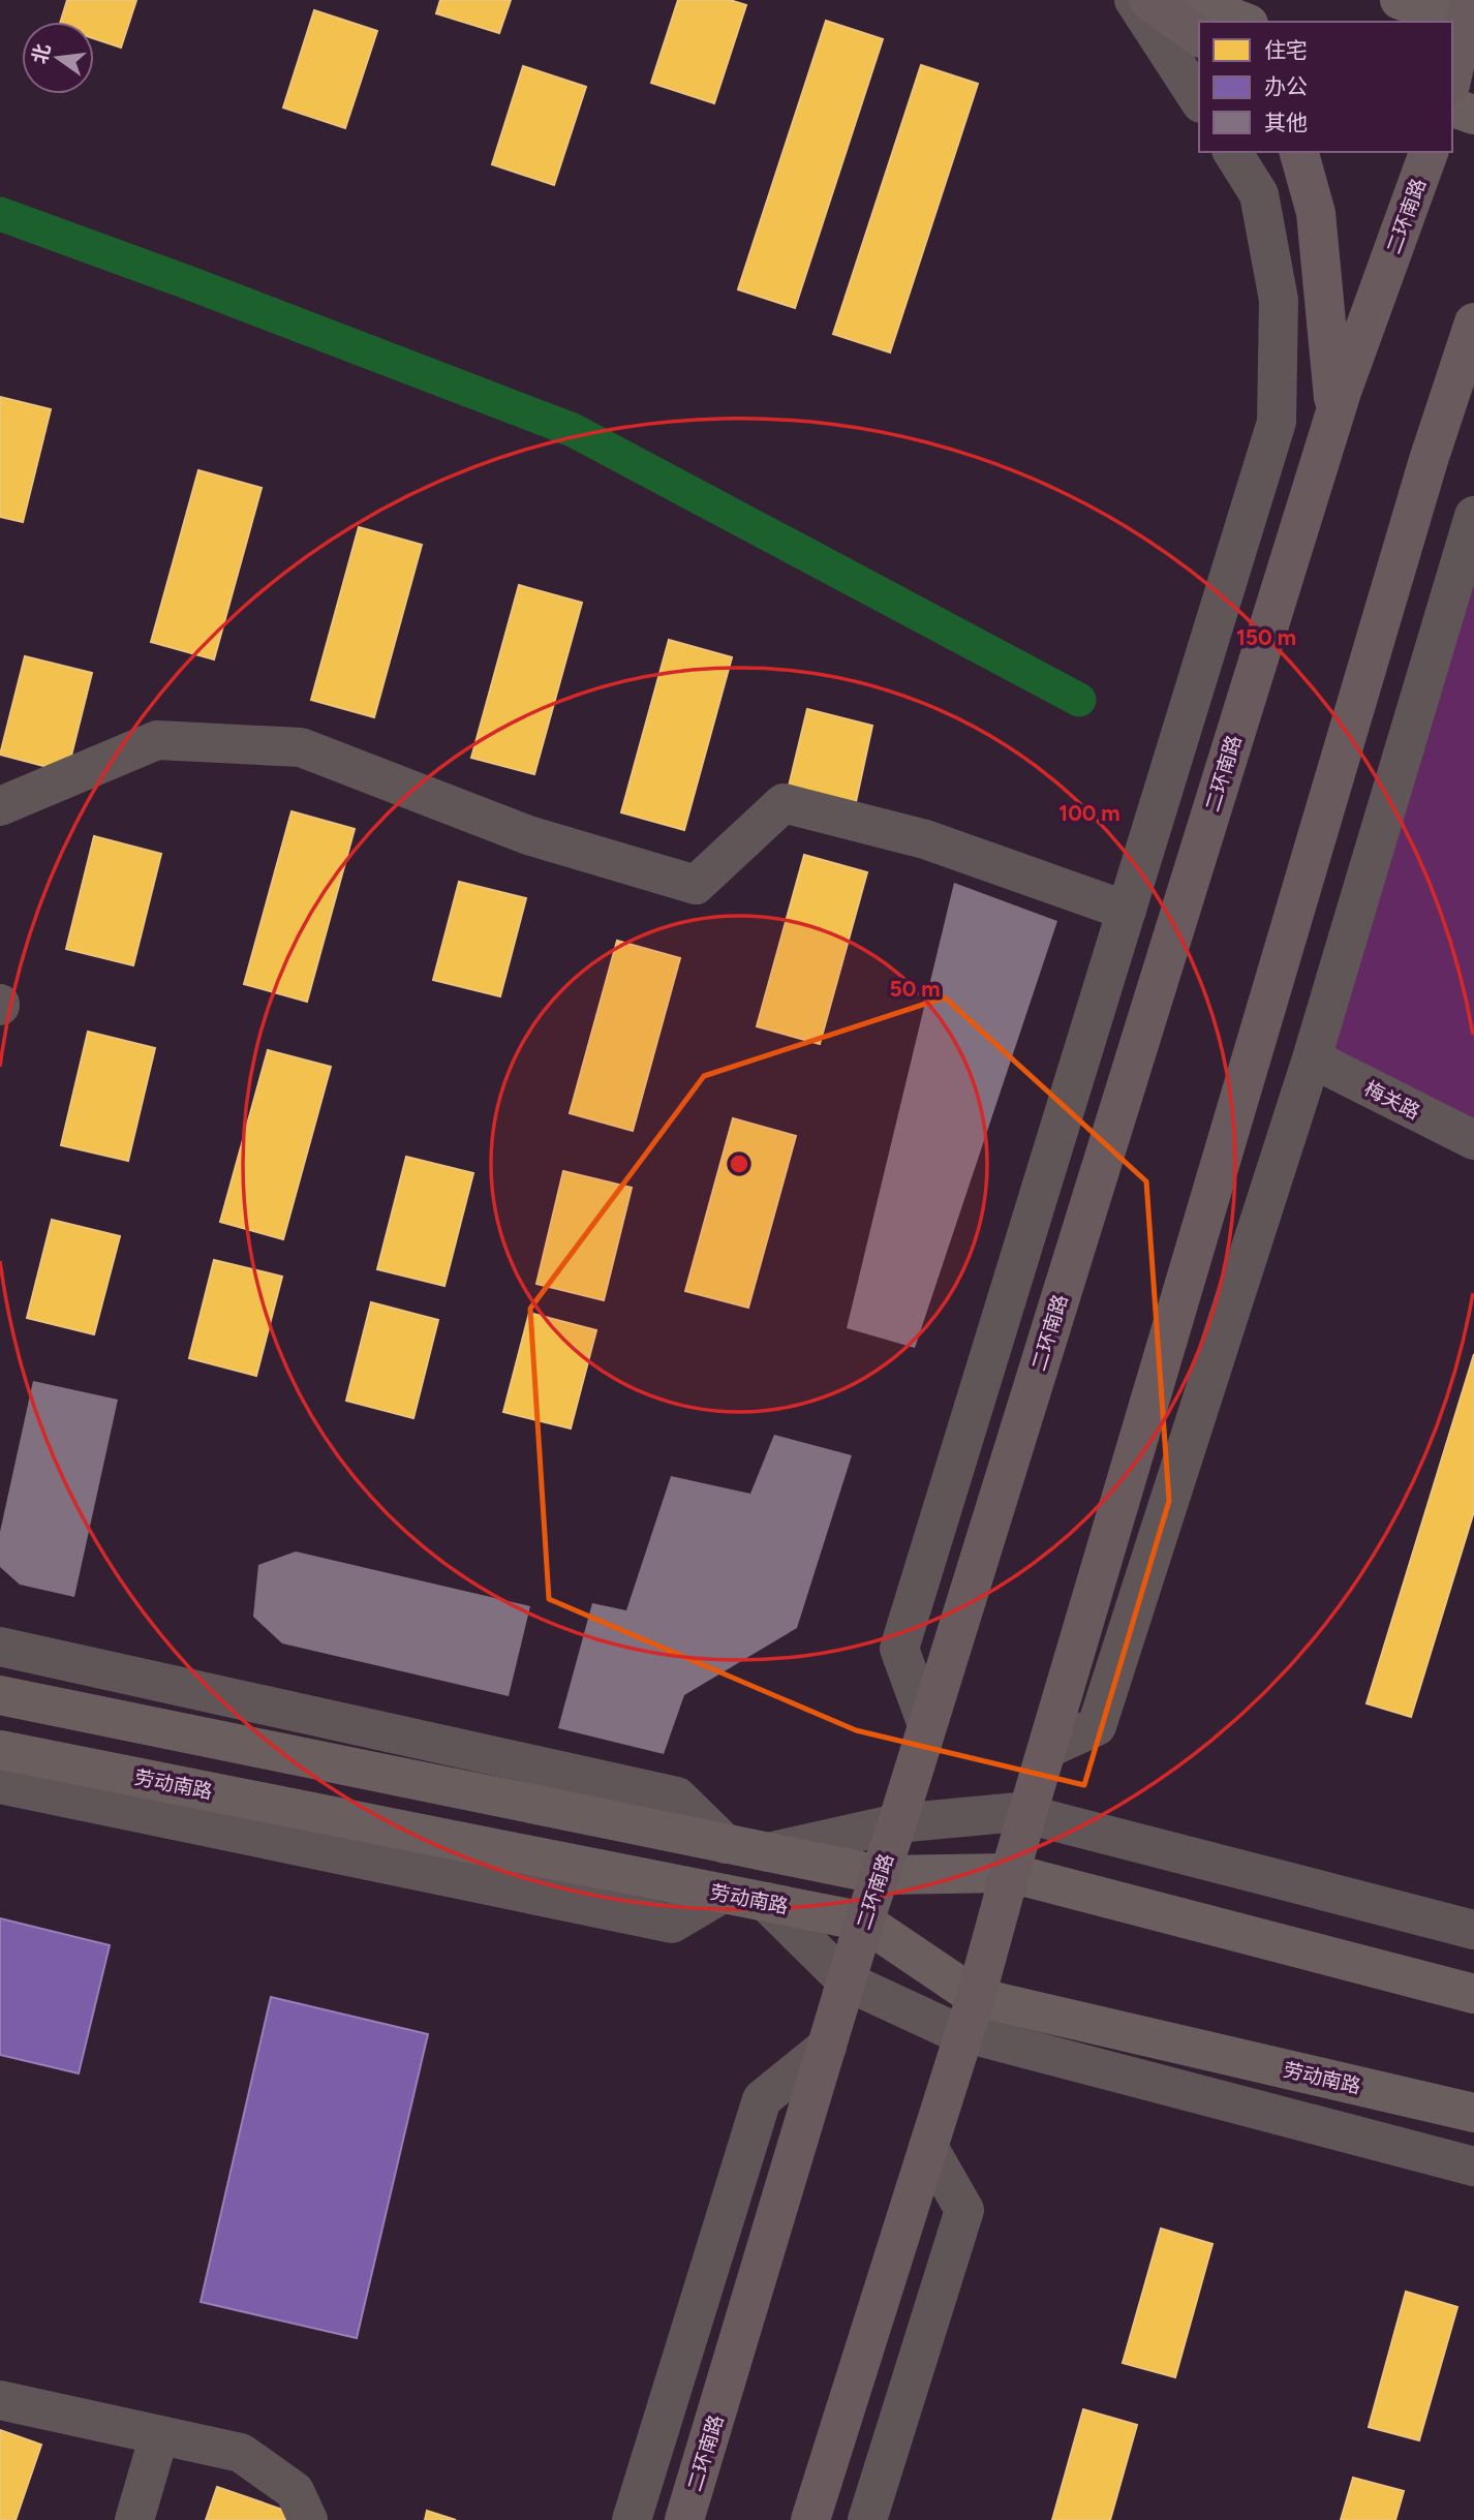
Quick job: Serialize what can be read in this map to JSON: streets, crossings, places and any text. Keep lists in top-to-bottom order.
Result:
{
  "streets": {
    "highway": ["二环南路"],
    "main road": ["劳动南路"],
    "street": ["梅关路"]
  },
  "crossings": [
    ["二环南路", "劳动南路"]
  ],
  "legend": ["住宅", "办公", "其他"],
  "north": "left",
  "rings": ["150 m", "100 m", "50 m"]
}
